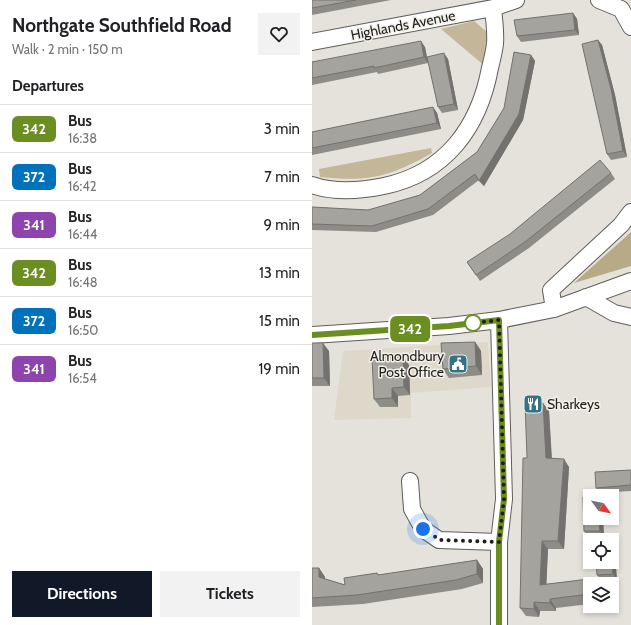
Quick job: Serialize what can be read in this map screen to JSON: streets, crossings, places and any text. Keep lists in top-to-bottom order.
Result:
{
  "streets": {
    "street": ["Highlands Avenue"]
  },
  "places": {
    "public building": ["Almondbury Post Office"],
    "restaurant": ["Sharkeys"]
  },
  "lines": ["bus line 342"],
  "north": "bottom right",
  "page": {
    "heading": [
      ["Northgate Southfield Road", "Walk · 2 min · 150 m"],
      "Departures"
    ],
    "on_map": "342",
    "list": [
      {
        "mark": "342",
        "name": "Bus",
        "note": "16:38",
        "value": "3 min"
      },
      {
        "mark": "372",
        "name": "Bus",
        "note": "16:42",
        "value": "7 min"
      },
      {
        "mark": "341",
        "name": "Bus",
        "note": "16:44",
        "value": "9 min"
      },
      {
        "mark": "342",
        "name": "Bus",
        "note": "16:48",
        "value": "13 min"
      },
      {
        "mark": "372",
        "name": "Bus",
        "note": "16:50",
        "value": "15 min"
      },
      {
        "mark": "341",
        "name": "Bus",
        "note": "16:54",
        "value": "19 min"
      }
    ],
    "buttons": ["Directions", "Tickets"]
  }
}
